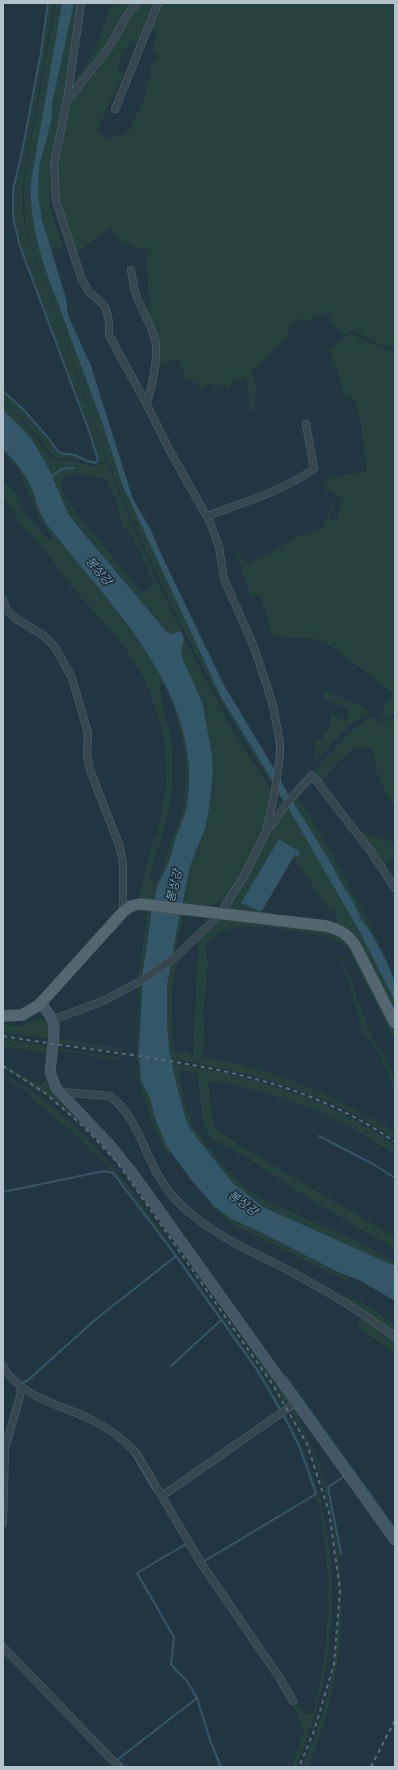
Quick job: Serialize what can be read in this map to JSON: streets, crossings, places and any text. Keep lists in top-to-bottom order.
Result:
{
  "water": ["봉상강"]
}
